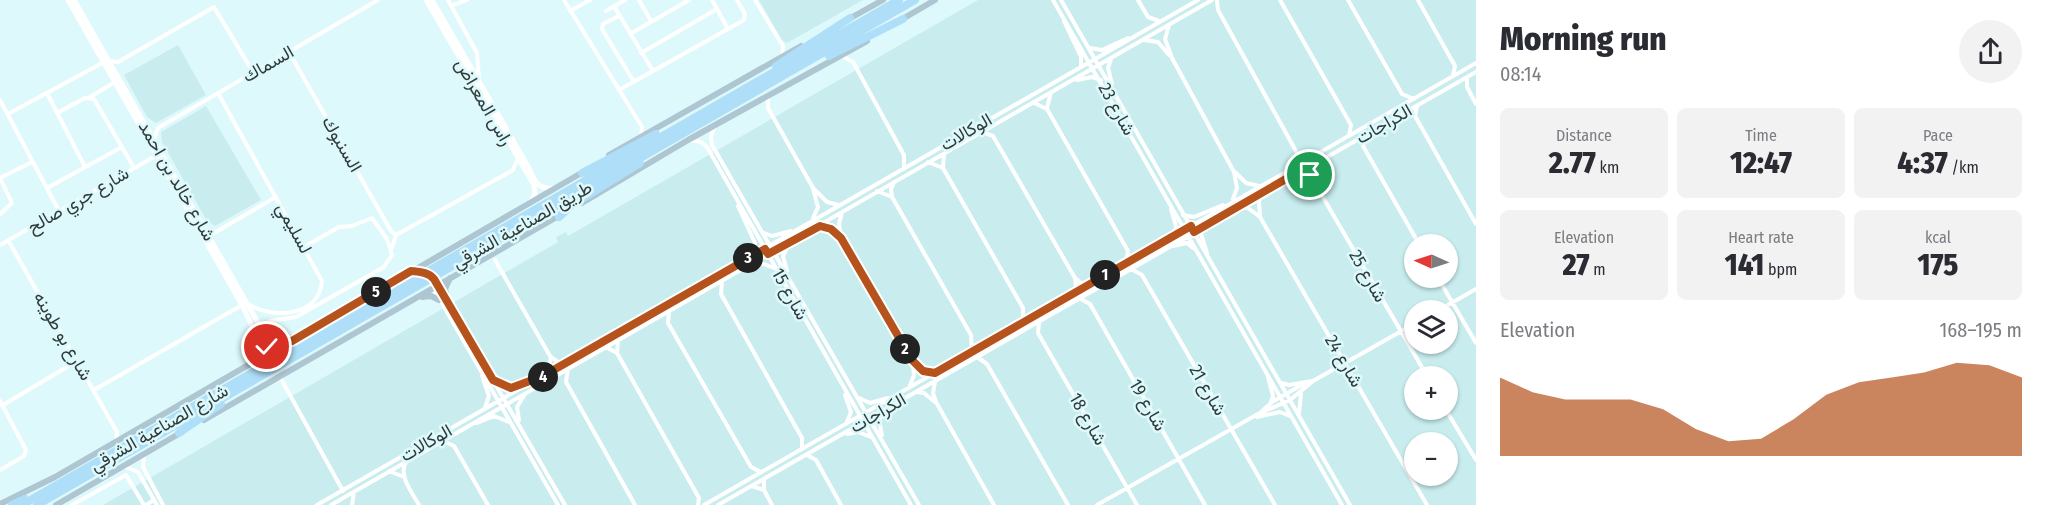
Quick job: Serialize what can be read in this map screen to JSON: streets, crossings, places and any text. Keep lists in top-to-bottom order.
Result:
{
  "streets": {
    "highway": ["طريق الصناعية الشرقي"],
    "main road": ["راس المعراض", "شارع خالد بن احمد", "شارع الصناعية الشرقي"],
    "street": [
      "السماك",
      "شارع 23",
      "الكراجات",
      "الوكالات",
      "السنبوك",
      "شارع جري صالح",
      "لسليمي",
      "شارع 25",
      "شارع 15",
      "شارع بو طوينه",
      "شارع 24",
      "شارع 21",
      "شارع 19",
      "شارع 18"
    ]
  },
  "crossings": [
    ["السماك", "السنبوك"],
    ["السماك", "لسليمي"],
    ["راس المعراض", "شارع الصناعية الشرقي"],
    ["شارع 23", "الكراجات"],
    ["شارع 23", "الوكالات"],
    ["الكراجات", "شارع 15"],
    ["الوكالات", "شارع 15"],
    ["شارع خالد بن احمد", "شارع جري صالح"],
    ["شارع خالد بن احمد", "لسليمي"],
    ["شارع جري صالح", "شارع بو طوينه"],
    ["طريق الصناعية الشرقي", "شارع الصناعية الشرقي"],
    ["شارع 15", "شارع الصناعية الشرقي"]
  ],
  "north": "left",
  "page": {
    "heading": ["Morning run", "08:14"],
    "stats": [
      ["Distance", "2.77 km"],
      ["Time", "12:47"],
      ["Pace", "4:37 /km"],
      ["Elevation", "27 m"],
      ["Heart rate", "141 bpm"],
      ["kcal", "175"]
    ],
    "map_buttons": ["+", "−"],
    "pins": [
      "3",
      "1",
      "5",
      "2",
      "4"
    ],
    "chart": ["Elevation", "168–195 m"]
  }
}
